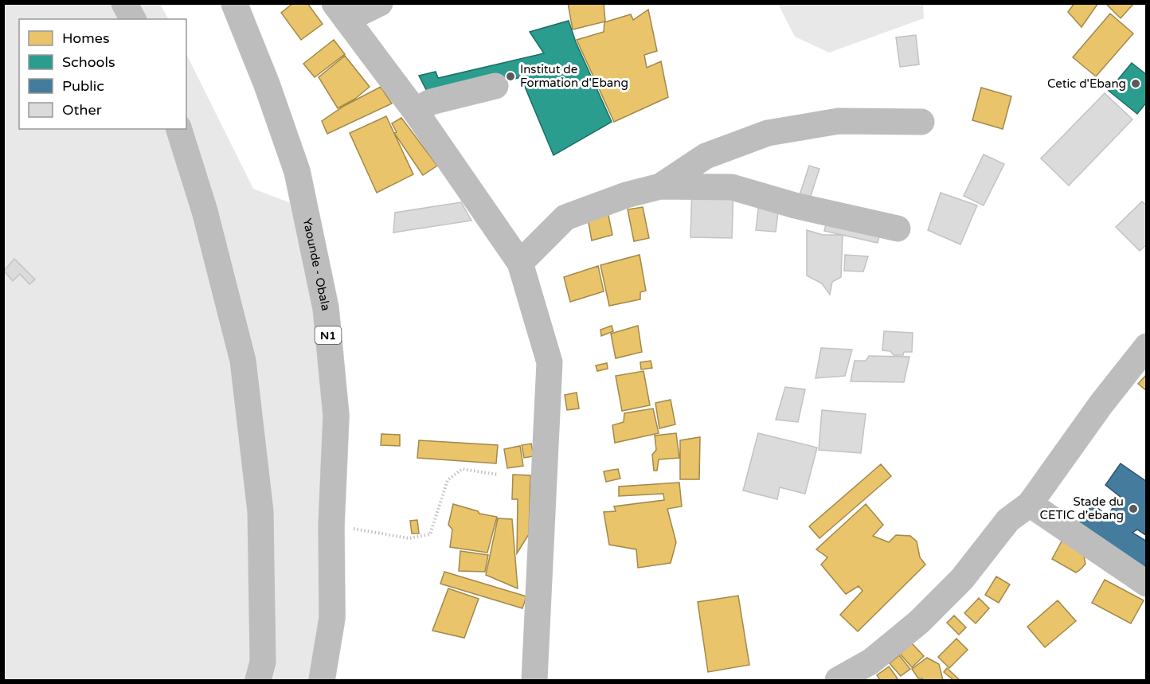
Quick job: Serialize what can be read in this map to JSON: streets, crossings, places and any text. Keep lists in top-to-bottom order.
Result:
{
  "streets": {
    "main road": ["Yaounde - Obala", "N1"]
  },
  "places": ["Institut de Formation d'Ebang", "Cetic d'Ebang", "Stade du CETIC d'ebang"],
  "legend": [
    "Homes",
    "Schools",
    "Public",
    "Other"
  ]
}
